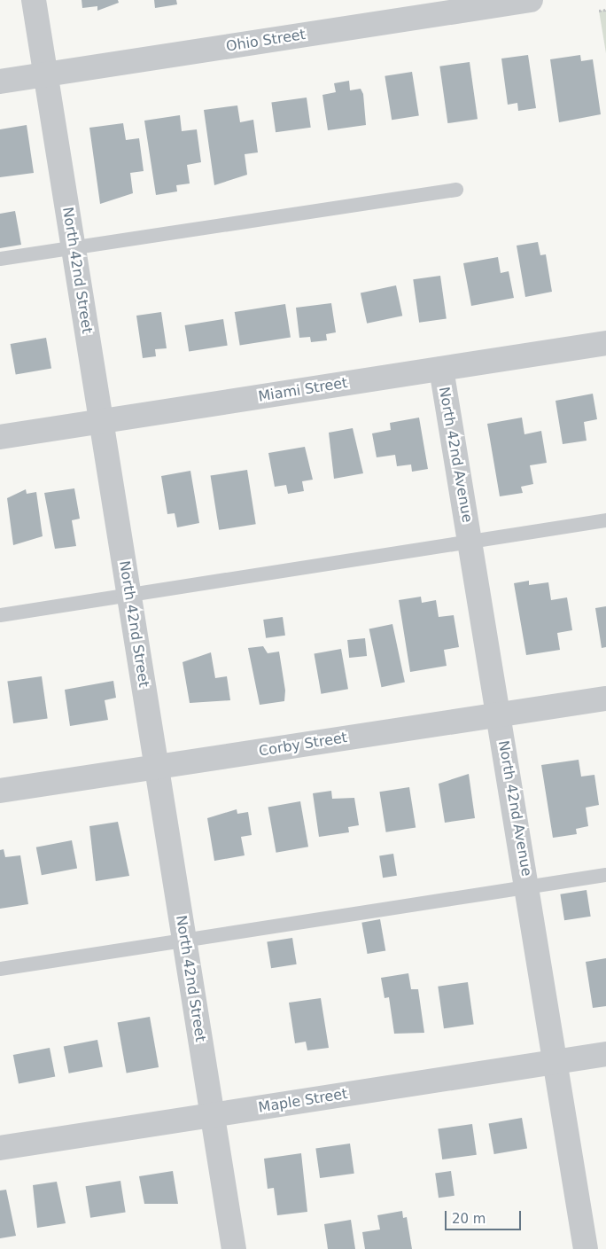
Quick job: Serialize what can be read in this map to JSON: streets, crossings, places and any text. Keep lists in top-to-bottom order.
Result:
{
  "streets": {
    "street": [
      "Ohio Street",
      "North 42nd Street",
      "Miami Street",
      "North 42nd Avenue",
      "Corby Street",
      "Maple Street"
    ]
  },
  "crossings": [
    ["Ohio Street", "North 42nd Street"],
    ["North 42nd Street", "Miami Street"],
    ["North 42nd Street", "Corby Street"],
    ["North 42nd Street", "Maple Street"],
    ["Miami Street", "North 42nd Avenue"],
    ["North 42nd Avenue", "Corby Street"],
    ["North 42nd Avenue", "Maple Street"]
  ],
  "scale_bar": "20 m"
}
